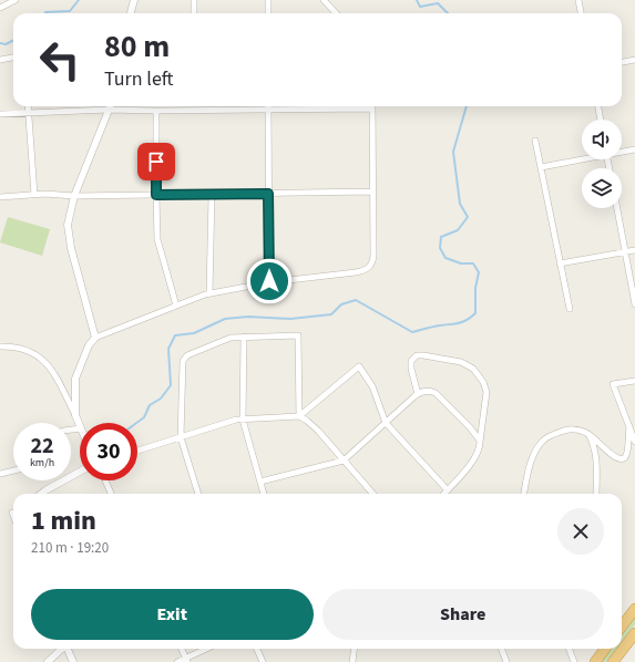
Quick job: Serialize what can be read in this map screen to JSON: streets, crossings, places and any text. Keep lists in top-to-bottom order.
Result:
{
  "page": {
    "turn": ["80 m", "Turn left"],
    "speed": "22 km/h",
    "limit": "30",
    "heading": ["1 min", "210 m · 19:20"],
    "buttons": ["Exit", "Share"]
  }
}
